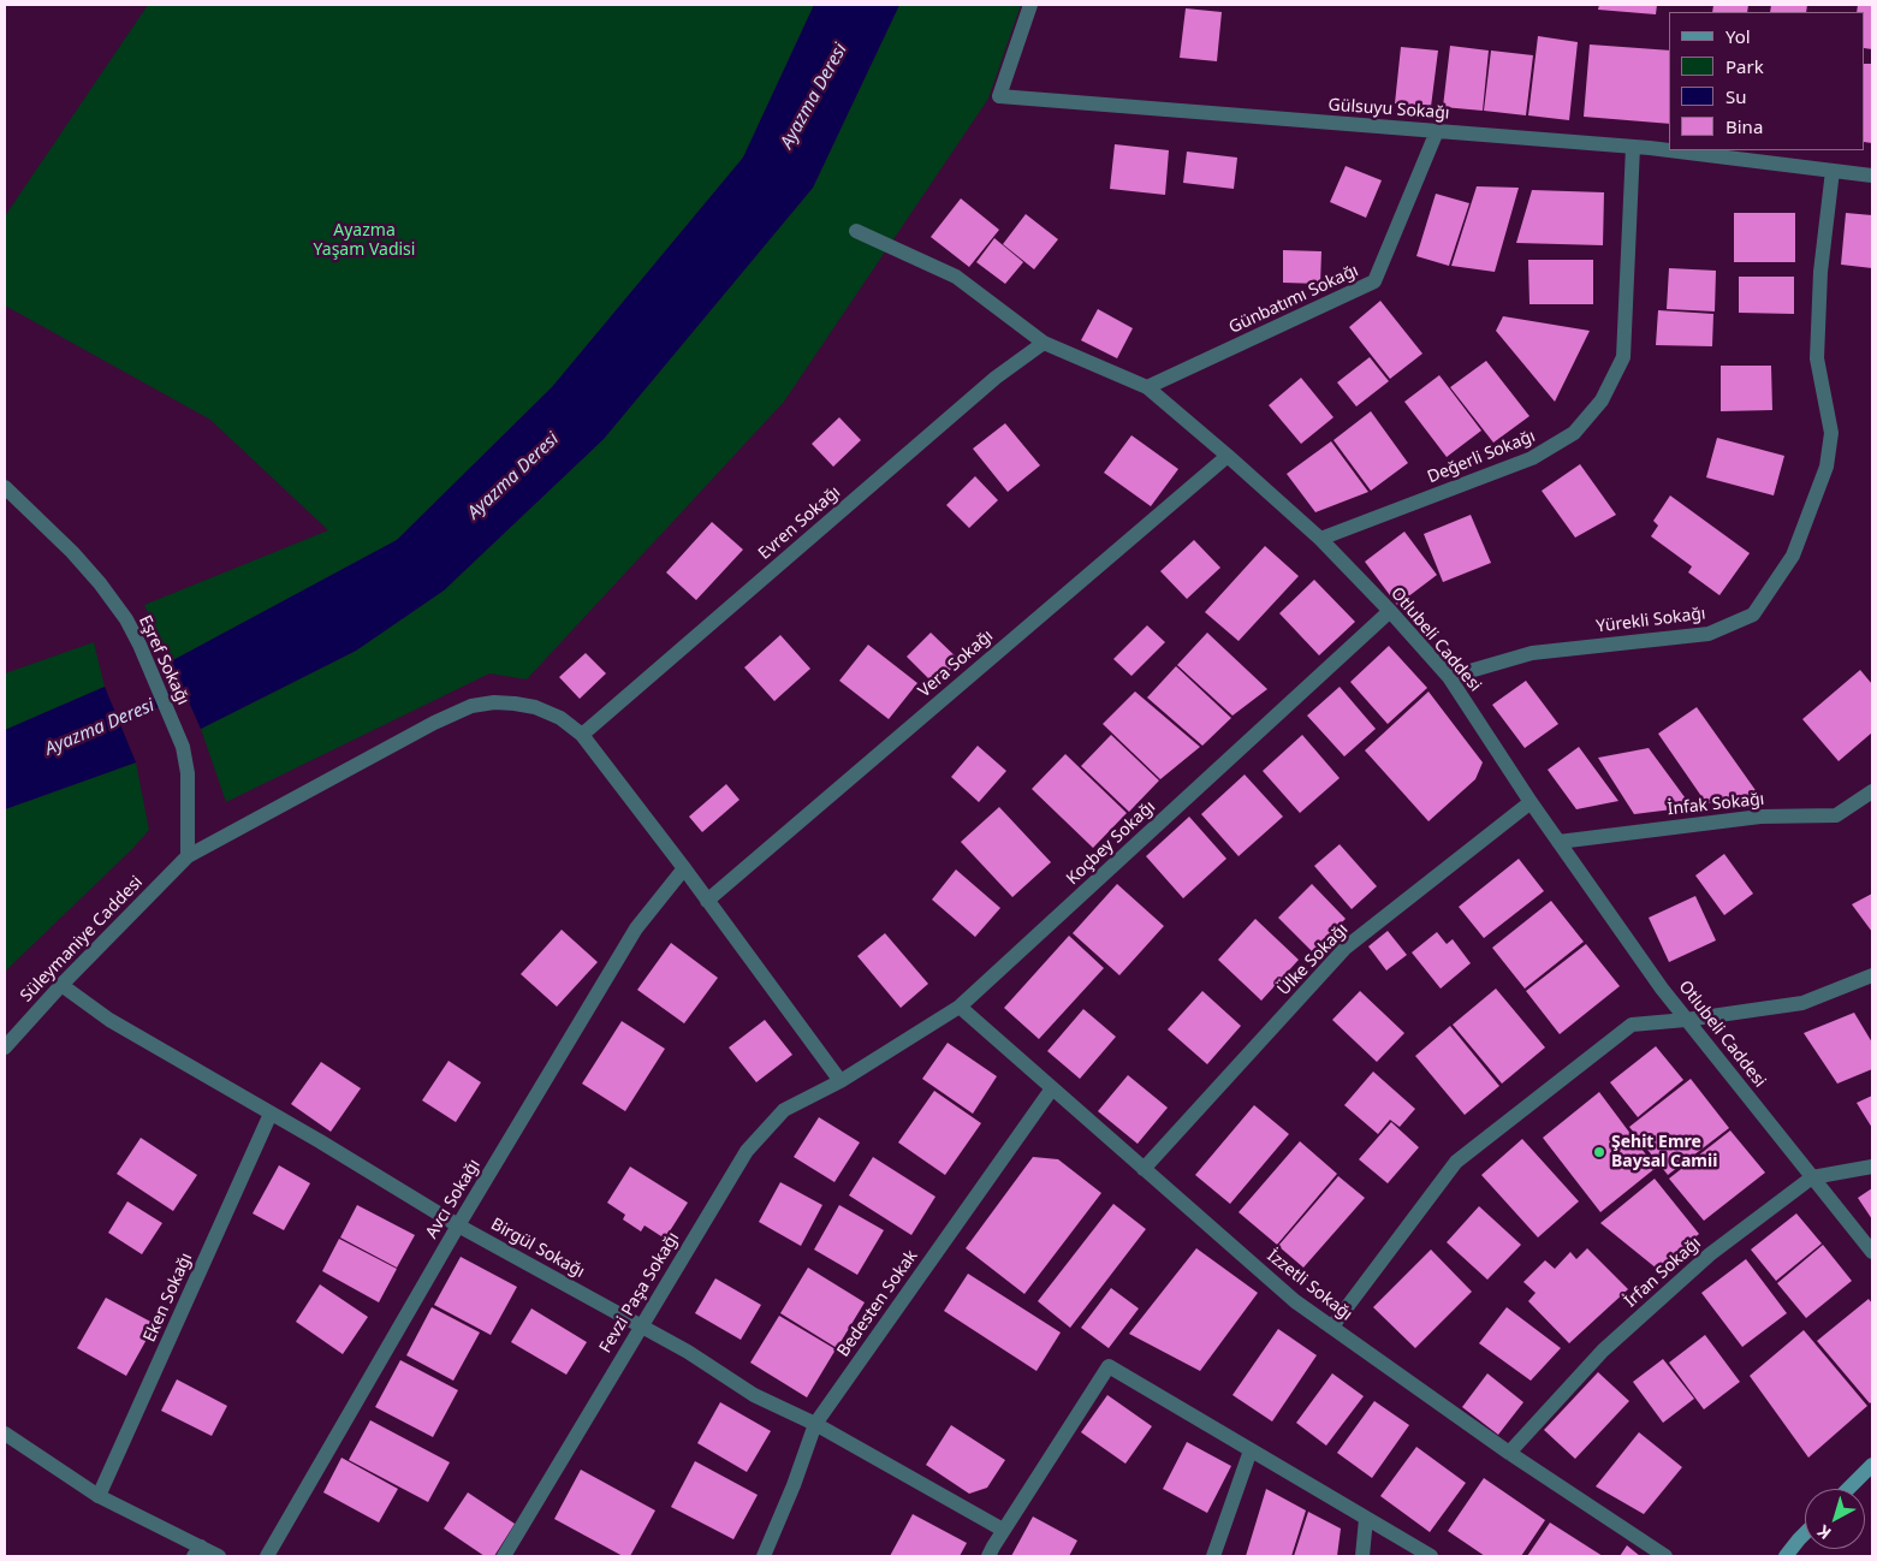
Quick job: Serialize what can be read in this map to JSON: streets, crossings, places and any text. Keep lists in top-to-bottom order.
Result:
{
  "streets": {
    "street": [
      "Gülsuyu Sokağı",
      "Günbatımı Sokağı",
      "Değerli Sokağı",
      "Evren Sokağı",
      "Yürekli Sokağı",
      "Otlubeli Caddesi",
      "Eşref Sokağı",
      "Vera Sokağı",
      "İnfak Sokağı",
      "Koçbey Sokağı",
      "Süleymaniye Caddesi",
      "Ülke Sokağı",
      "Avcı Sokağı",
      "Birgül Sokağı",
      "İrfan Sokağı",
      "İzzetli Sokağı",
      "Fevzi Paşa Sokağı",
      "Eken Sokağı",
      "Bedesten Sokak"
    ]
  },
  "crossings": [
    ["Gülsuyu Sokağı", "Günbatımı Sokağı"],
    ["Gülsuyu Sokağı", "Değerli Sokağı"],
    ["Gülsuyu Sokağı", "Yürekli Sokağı"],
    ["Günbatımı Sokağı", "Otlubeli Caddesi"],
    ["Değerli Sokağı", "Otlubeli Caddesi"],
    ["Evren Sokağı", "Otlubeli Caddesi"],
    ["Evren Sokağı", "Süleymaniye Caddesi"],
    ["Yürekli Sokağı", "Otlubeli Caddesi"],
    ["Otlubeli Caddesi", "Vera Sokağı"],
    ["Otlubeli Caddesi", "İnfak Sokağı"],
    ["Otlubeli Caddesi", "Koçbey Sokağı"],
    ["Otlubeli Caddesi", "Ülke Sokağı"],
    ["Otlubeli Caddesi", "İrfan Sokağı"],
    ["Eşref Sokağı", "Süleymaniye Caddesi"],
    ["Vera Sokağı", "Süleymaniye Caddesi"],
    ["Koçbey Sokağı", "Süleymaniye Caddesi"],
    ["Koçbey Sokağı", "İzzetli Sokağı"],
    ["Koçbey Sokağı", "Fevzi Paşa Sokağı"],
    ["Süleymaniye Caddesi", "Avcı Sokağı"],
    ["Süleymaniye Caddesi", "Birgül Sokağı"],
    ["Süleymaniye Caddesi", "Fevzi Paşa Sokağı"],
    ["Ülke Sokağı", "İzzetli Sokağı"],
    ["Avcı Sokağı", "Birgül Sokağı"],
    ["Birgül Sokağı", "Fevzi Paşa Sokağı"],
    ["Birgül Sokağı", "Eken Sokağı"],
    ["Birgül Sokağı", "Bedesten Sokak"],
    ["İrfan Sokağı", "İzzetli Sokağı"],
    ["İzzetli Sokağı", "Bedesten Sokak"]
  ],
  "water": ["Ayazma Deresi"],
  "parks": ["Ayazma Yaşam Vadisi"],
  "places": ["Şehit Emre Baysal Camii"],
  "legend": [
    "Yol",
    "Park",
    "Su",
    "Bina"
  ],
  "north": "bottom left"
}
